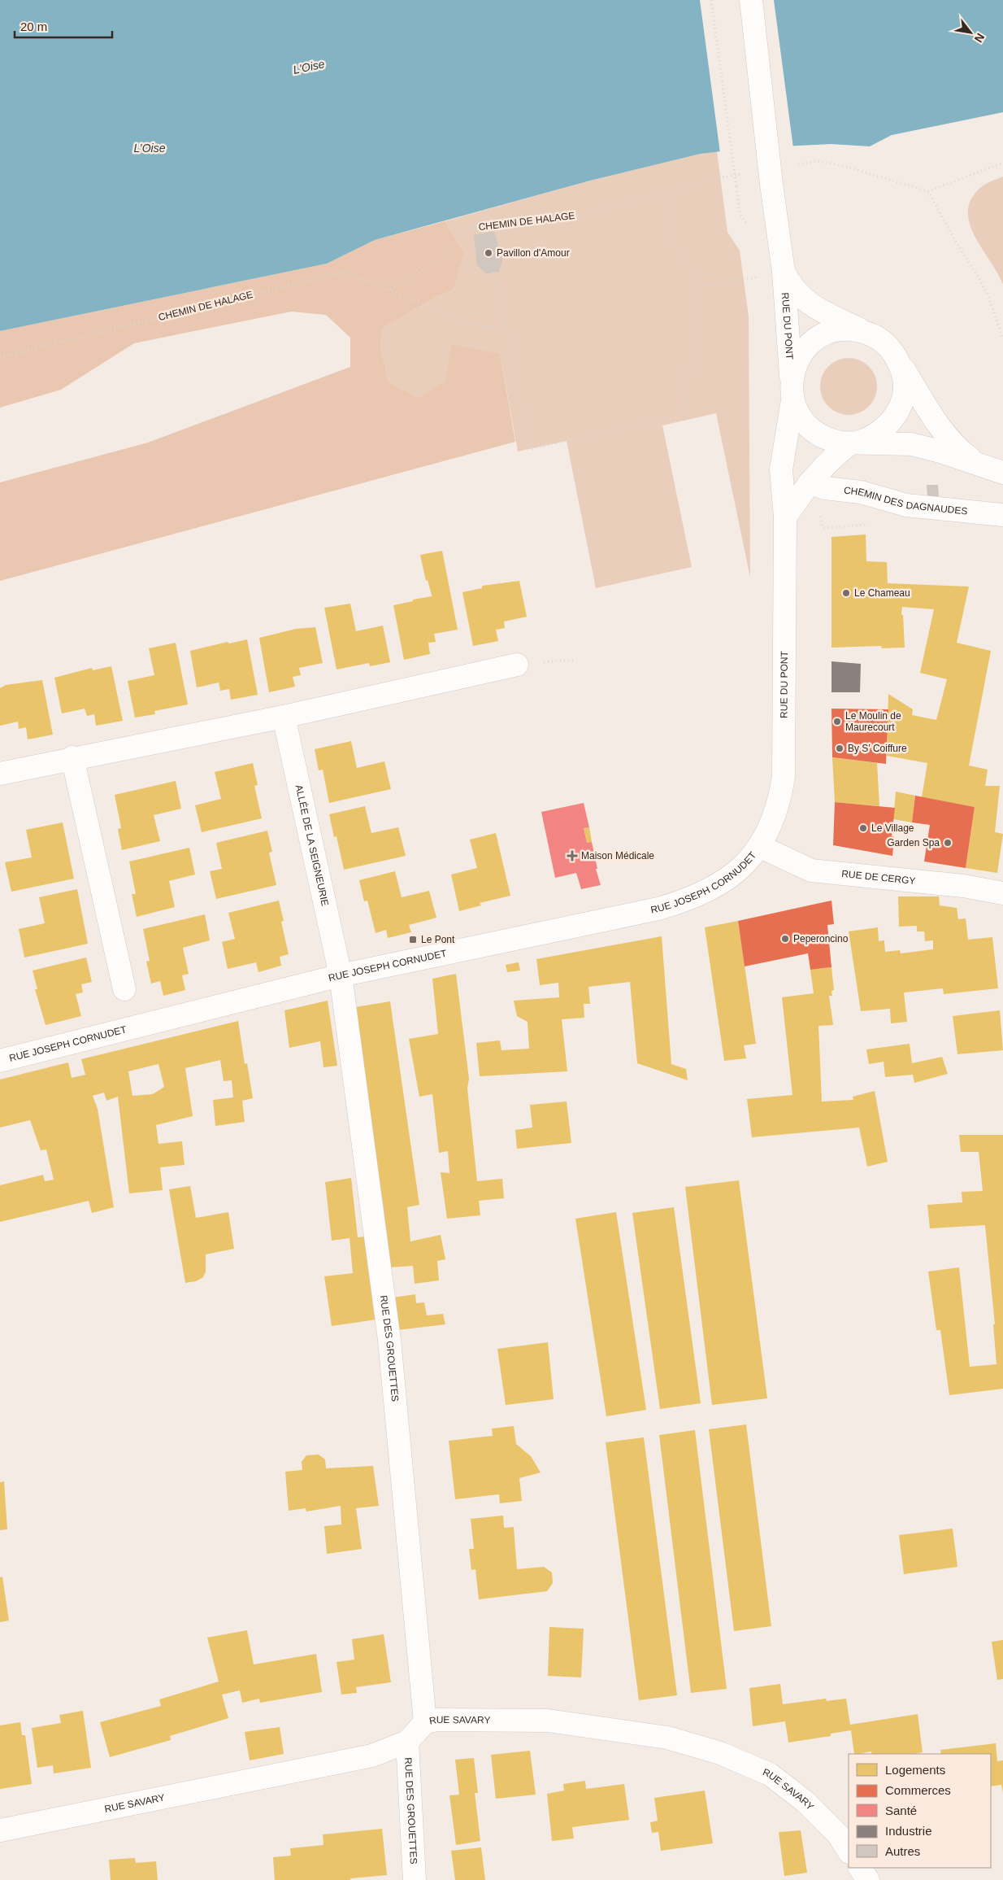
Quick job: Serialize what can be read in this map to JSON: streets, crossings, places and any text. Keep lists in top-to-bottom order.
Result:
{
  "streets": {
    "street": [
      "RUE DU PONT",
      "CHEMIN DES DAGNAUDES",
      "ALLÉE DE LA SEIGNEURIE",
      "RUE DE CERGY",
      "RUE JOSEPH CORNUDET",
      "RUE DES GROUETTES",
      "RUE SAVARY"
    ],
    "path": ["CHEMIN DE HALAGE"]
  },
  "crossings": [
    ["RUE DU PONT", "RUE DE CERGY"],
    ["RUE DU PONT", "RUE JOSEPH CORNUDET"],
    ["ALLÉE DE LA SEIGNEURIE", "RUE JOSEPH CORNUDET"],
    ["ALLÉE DE LA SEIGNEURIE", "RUE DES GROUETTES"],
    ["RUE DE CERGY", "RUE JOSEPH CORNUDET"],
    ["RUE JOSEPH CORNUDET", "RUE DES GROUETTES"],
    ["RUE DES GROUETTES", "RUE SAVARY"]
  ],
  "water": ["L'Oise", "L’Oise"],
  "places": {
    "other": [
      "Pavillon d'Amour",
      "Le Chameau",
      "Le Moulin de Maurecourt",
      "By S’ Coiffure",
      "Le Village",
      "Garden Spa",
      "Peperoncino"
    ],
    "health": ["Maison Médicale"],
    "transit": ["Le Pont"]
  },
  "legend": [
    "Logements",
    "Commerces",
    "Santé",
    "Industrie",
    "Autres"
  ],
  "scale_bar": "20 m",
  "north": "bottom right"
}
